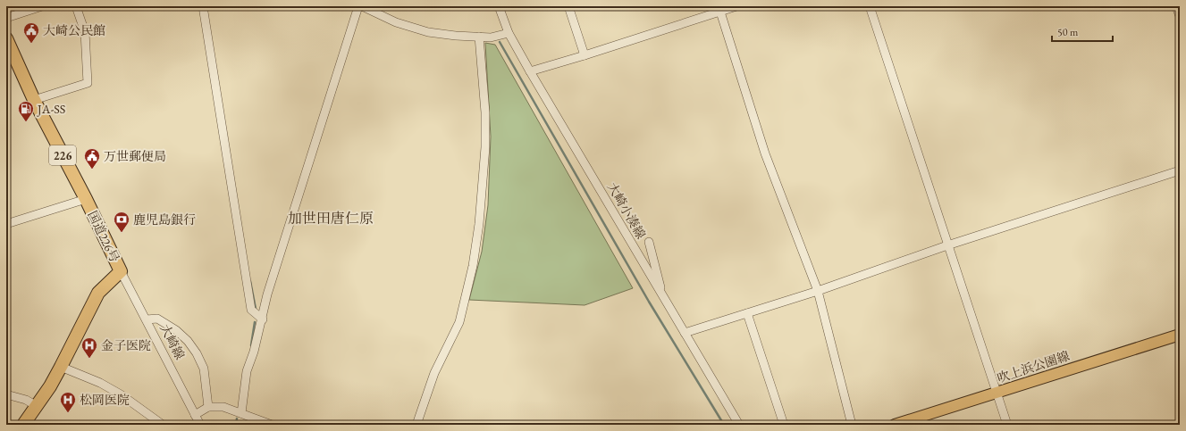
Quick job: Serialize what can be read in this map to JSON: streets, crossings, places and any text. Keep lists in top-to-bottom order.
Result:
{
  "streets": {
    "highway": ["226", "国道226号"],
    "main road": ["吹上浜公園線"],
    "street": ["大崎小湊線", "大崎線"]
  },
  "crossings": [
    ["国道226号", "大崎線"]
  ],
  "districts": ["加世田唐仁原"],
  "places": {
    "public building": ["大崎公民館", "万世郵便局"],
    "fuel station": ["JA-SS"],
    "bank": ["鹿児島銀行"],
    "hospital": ["金子医院", "松岡医院"]
  },
  "scale_bar": "50 m"
}
